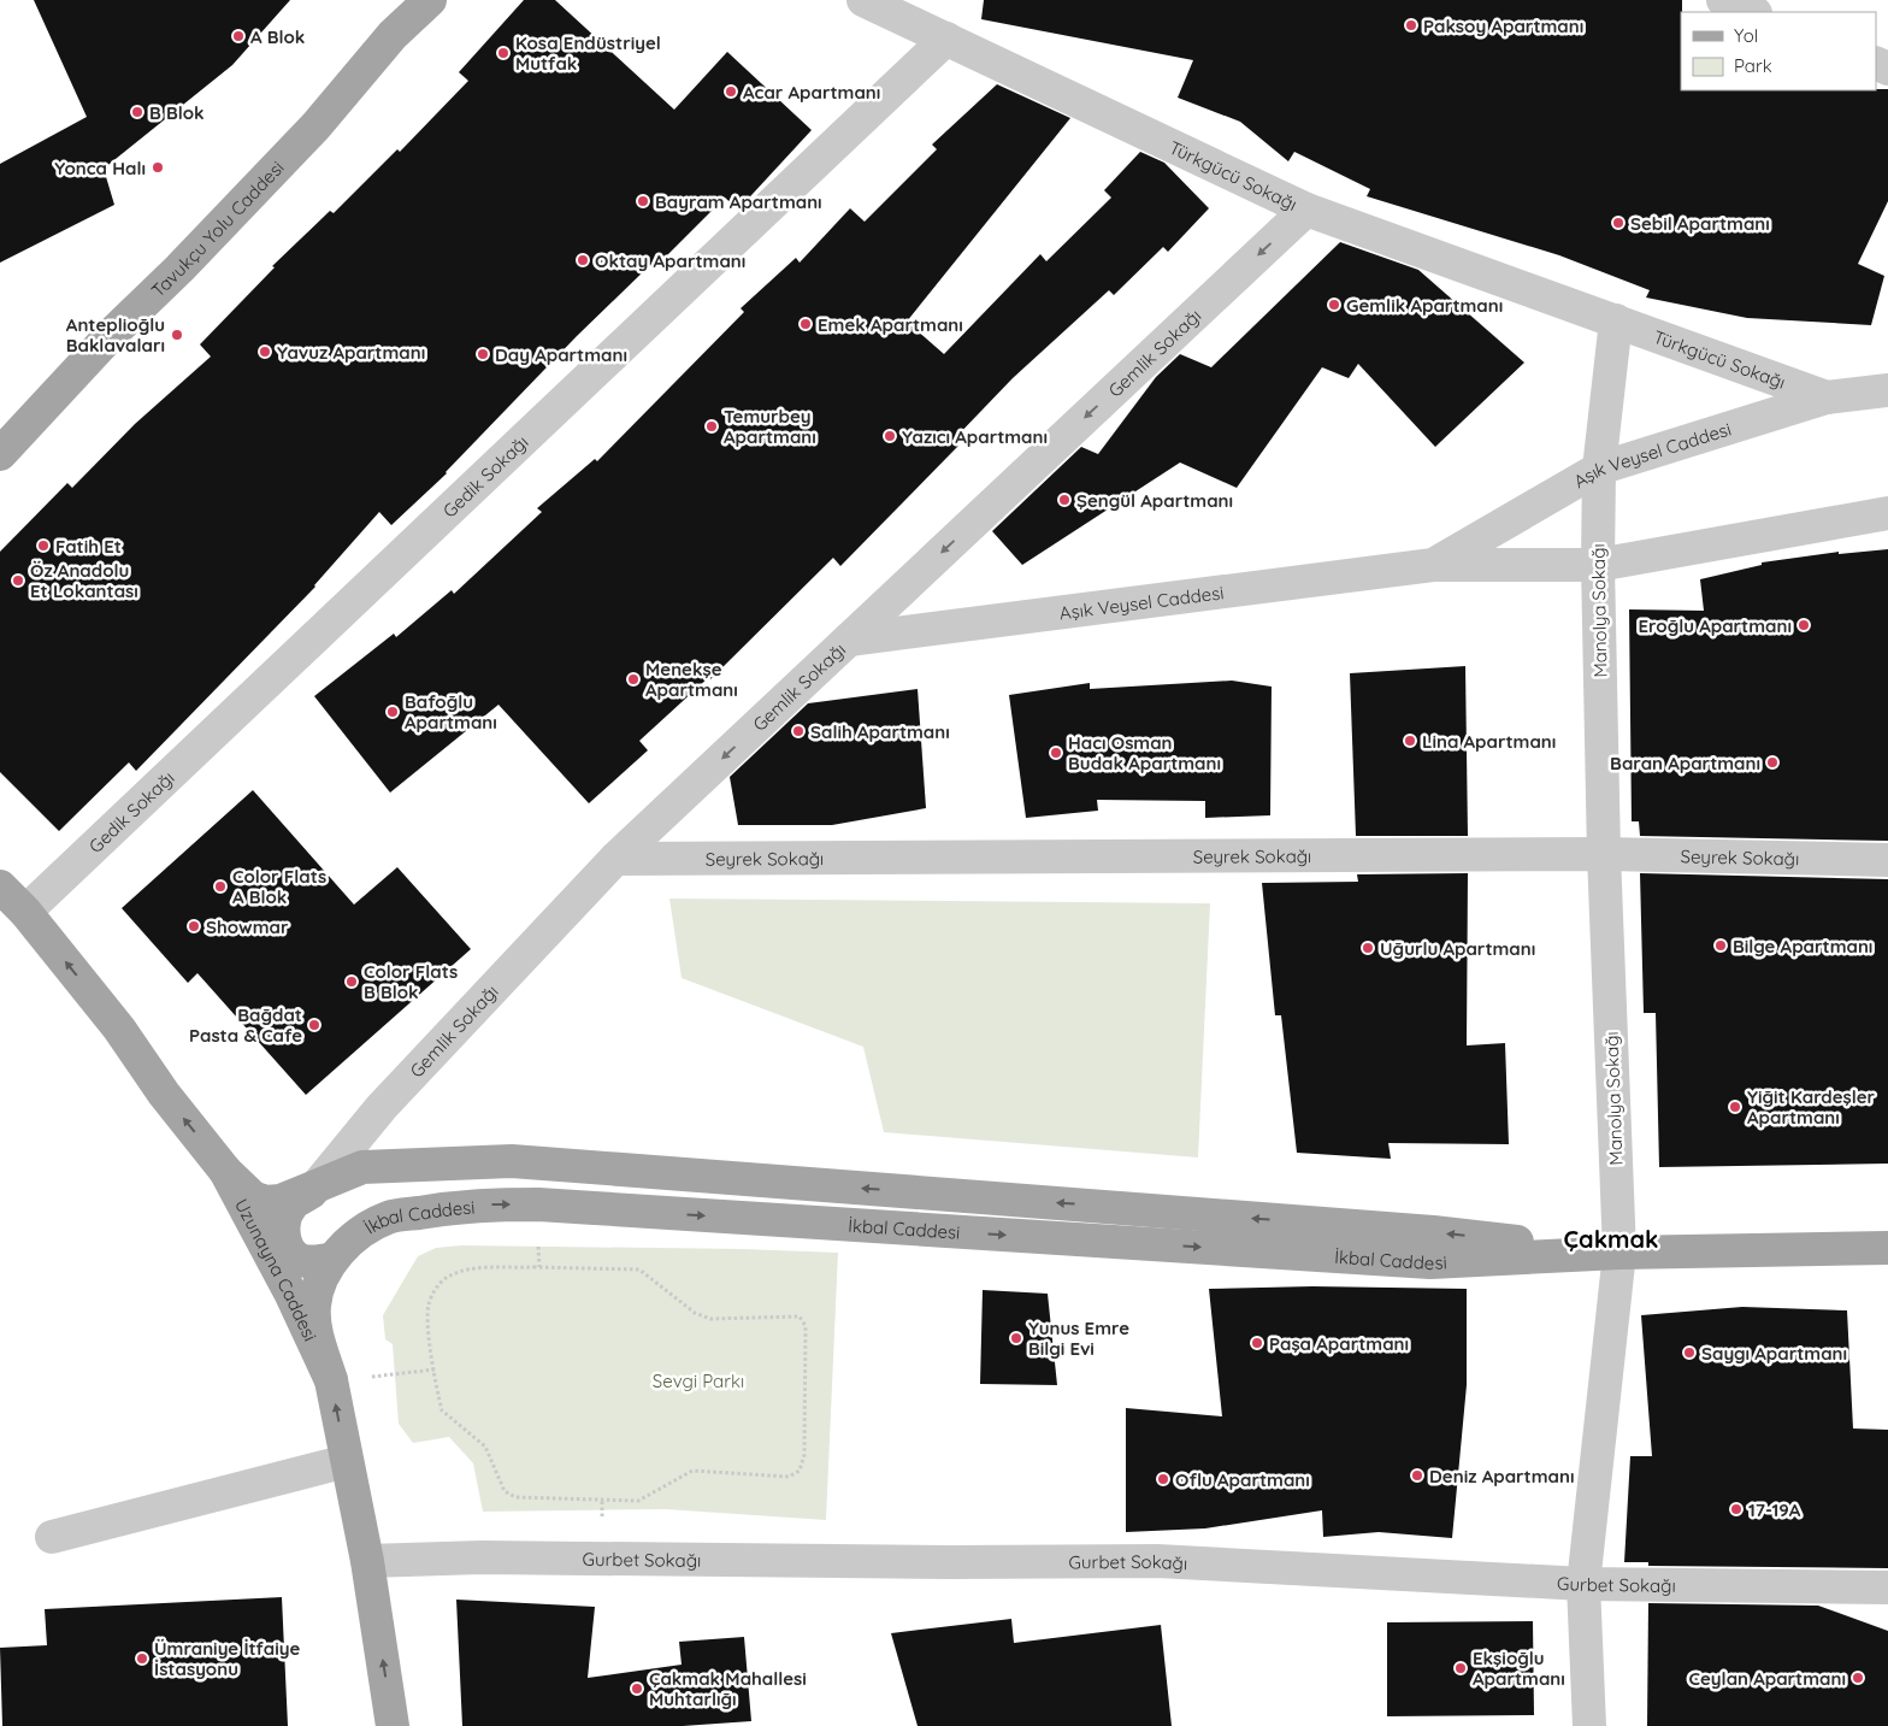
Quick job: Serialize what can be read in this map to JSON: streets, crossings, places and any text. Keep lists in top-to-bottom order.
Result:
{
  "streets": {
    "main road": ["Tavukçu Yolu Caddesi", "İkbal Caddesi", "Uzunayna Caddesi"],
    "street": [
      "Türkgücü Sokağı",
      "Gemlik Sokağı",
      "Aşık Veysel Caddesi",
      "Gedik Sokağı",
      "Manolya Sokağı",
      "Seyrek Sokağı",
      "Gurbet Sokağı"
    ]
  },
  "crossings": [
    ["Türkgücü Sokağı", "Gemlik Sokağı"],
    ["Türkgücü Sokağı", "Aşık Veysel Caddesi"],
    ["Türkgücü Sokağı", "Gedik Sokağı"],
    ["Gemlik Sokağı", "Aşık Veysel Caddesi"],
    ["Gemlik Sokağı", "Seyrek Sokağı"],
    ["Gemlik Sokağı", "İkbal Caddesi"],
    ["Aşık Veysel Caddesi", "Manolya Sokağı"],
    ["Gedik Sokağı", "Uzunayna Caddesi"],
    ["Manolya Sokağı", "Seyrek Sokağı"],
    ["Manolya Sokağı", "İkbal Caddesi"],
    ["Manolya Sokağı", "Gurbet Sokağı"],
    ["İkbal Caddesi", "Uzunayna Caddesi"],
    ["Uzunayna Caddesi", "Gurbet Sokağı"]
  ],
  "one_way": ["Gemlik Sokağı", "Uzunayna Caddesi"],
  "districts": ["Çakmak"],
  "parks": ["Sevgi Parkı"],
  "places": [
    "Paksoy Apartmanı",
    "A Blok",
    "Kosa Endüstriyel Mutfak",
    "Acar Apartmanı",
    "B Blok",
    "Yonca Halı",
    "Bayram Apartmanı",
    "Sebil Apartmanı",
    "Oktay Apartmanı",
    "Gemlik Apartmanı",
    "Emek Apartmanı",
    "Anteplioğlu Baklavaları",
    "Yavuz Apartmanı",
    "Day Apartmanı",
    "Temurbey Apartmanı",
    "Yazıcı Apartmanı",
    "Şengül Apartmanı",
    "Fatih Et",
    "Öz Anadolu Et Lokantası",
    "Eroğlu Apartmanı",
    "Menekşe Apartmanı",
    "Bafoğlu Apartmanı",
    "Salih Apartmanı",
    "Lina Apartmanı",
    "Hacı Osman Budak Apartmanı",
    "Baran Apartmanı",
    "Color Flats A Blok",
    "Showmar",
    "Bilge Apartmanı",
    "Uğurlu Apartmanı",
    "Color Flats B Blok",
    "Bağdat Pasta & Cafe",
    "Yiğit Kardeşler Apartmanı",
    "Yunus Emre Bilgi Evi",
    "Paşa Apartmanı",
    "Saygı Apartmanı",
    "Deniz Apartmanı",
    "Oflu Apartmanı",
    "17-19A",
    "Ümraniye İtfaiye İstasyonu",
    "Ekşioğlu Apartmanı",
    "Ceylan Apartmanı",
    "Çakmak Mahallesi Muhtarlığı"
  ],
  "legend": ["Yol", "Park"]
}
